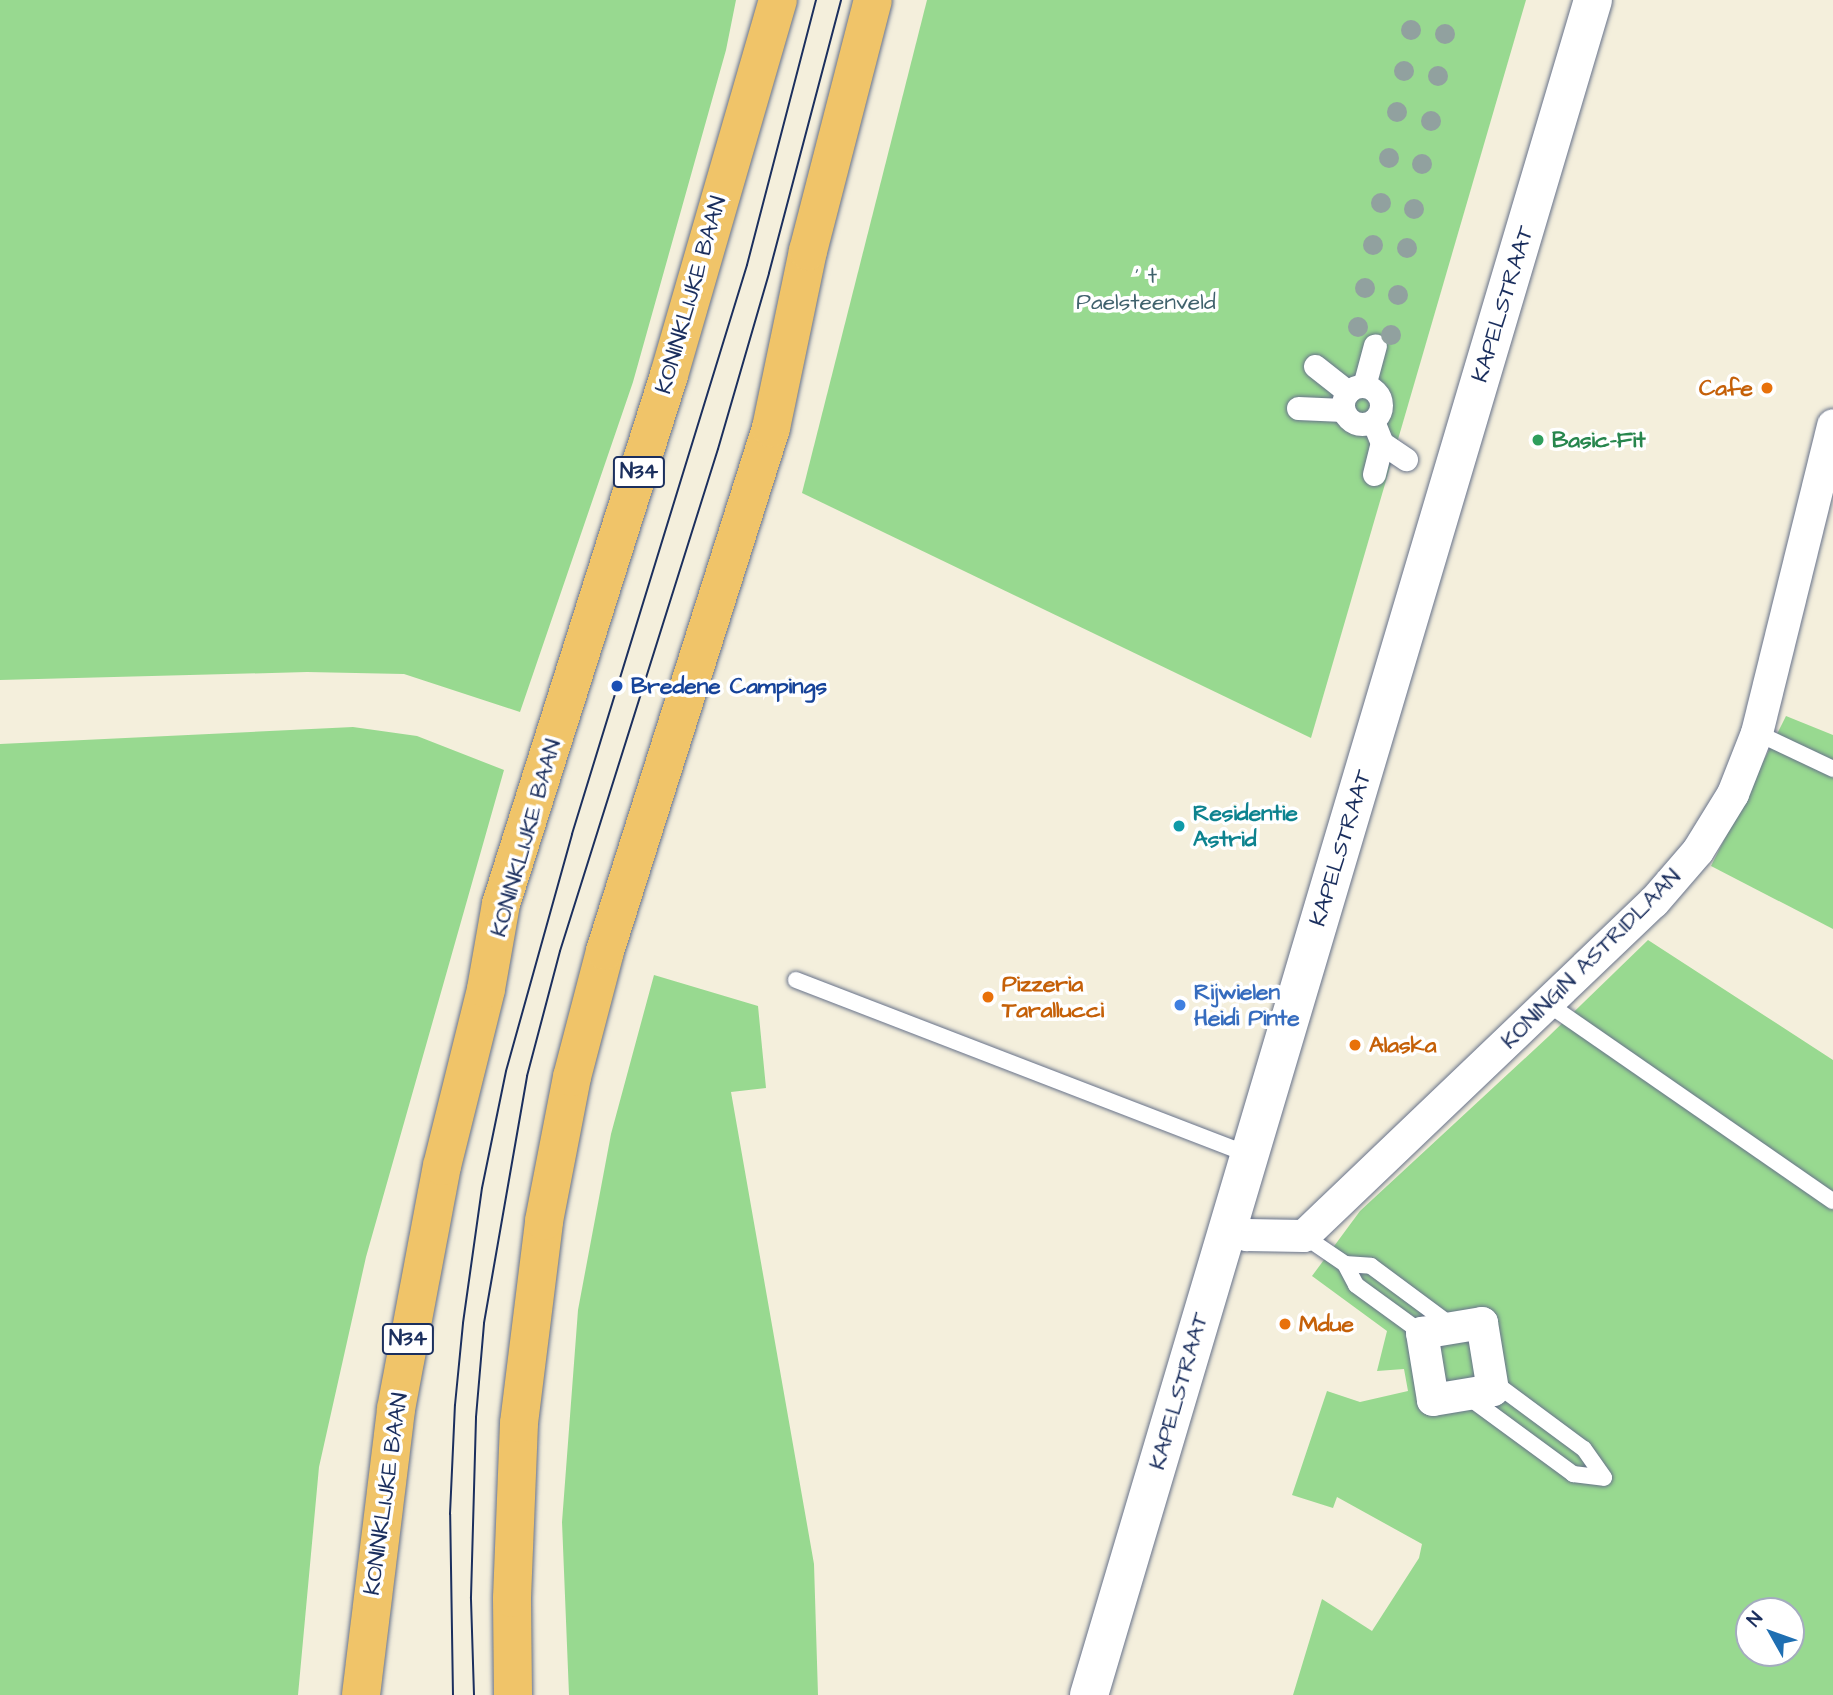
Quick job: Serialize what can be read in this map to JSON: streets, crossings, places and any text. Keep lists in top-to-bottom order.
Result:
{
  "streets": {
    "main road": ["KONINKLIJKE BAAN", "N34"],
    "street": ["KAPELSTRAAT", "KONINGIN ASTRIDLAAN"]
  },
  "parks": ["' t Paelsteenveld"],
  "places": [
    "Cafe",
    "Basic-Fit",
    "Bredene Campings",
    "Residentie Astrid",
    "Pizzeria Tarallucci",
    "Rijwielen Heidi Pinte",
    "Alaska",
    "Mdue"
  ],
  "north": "top left"
}
